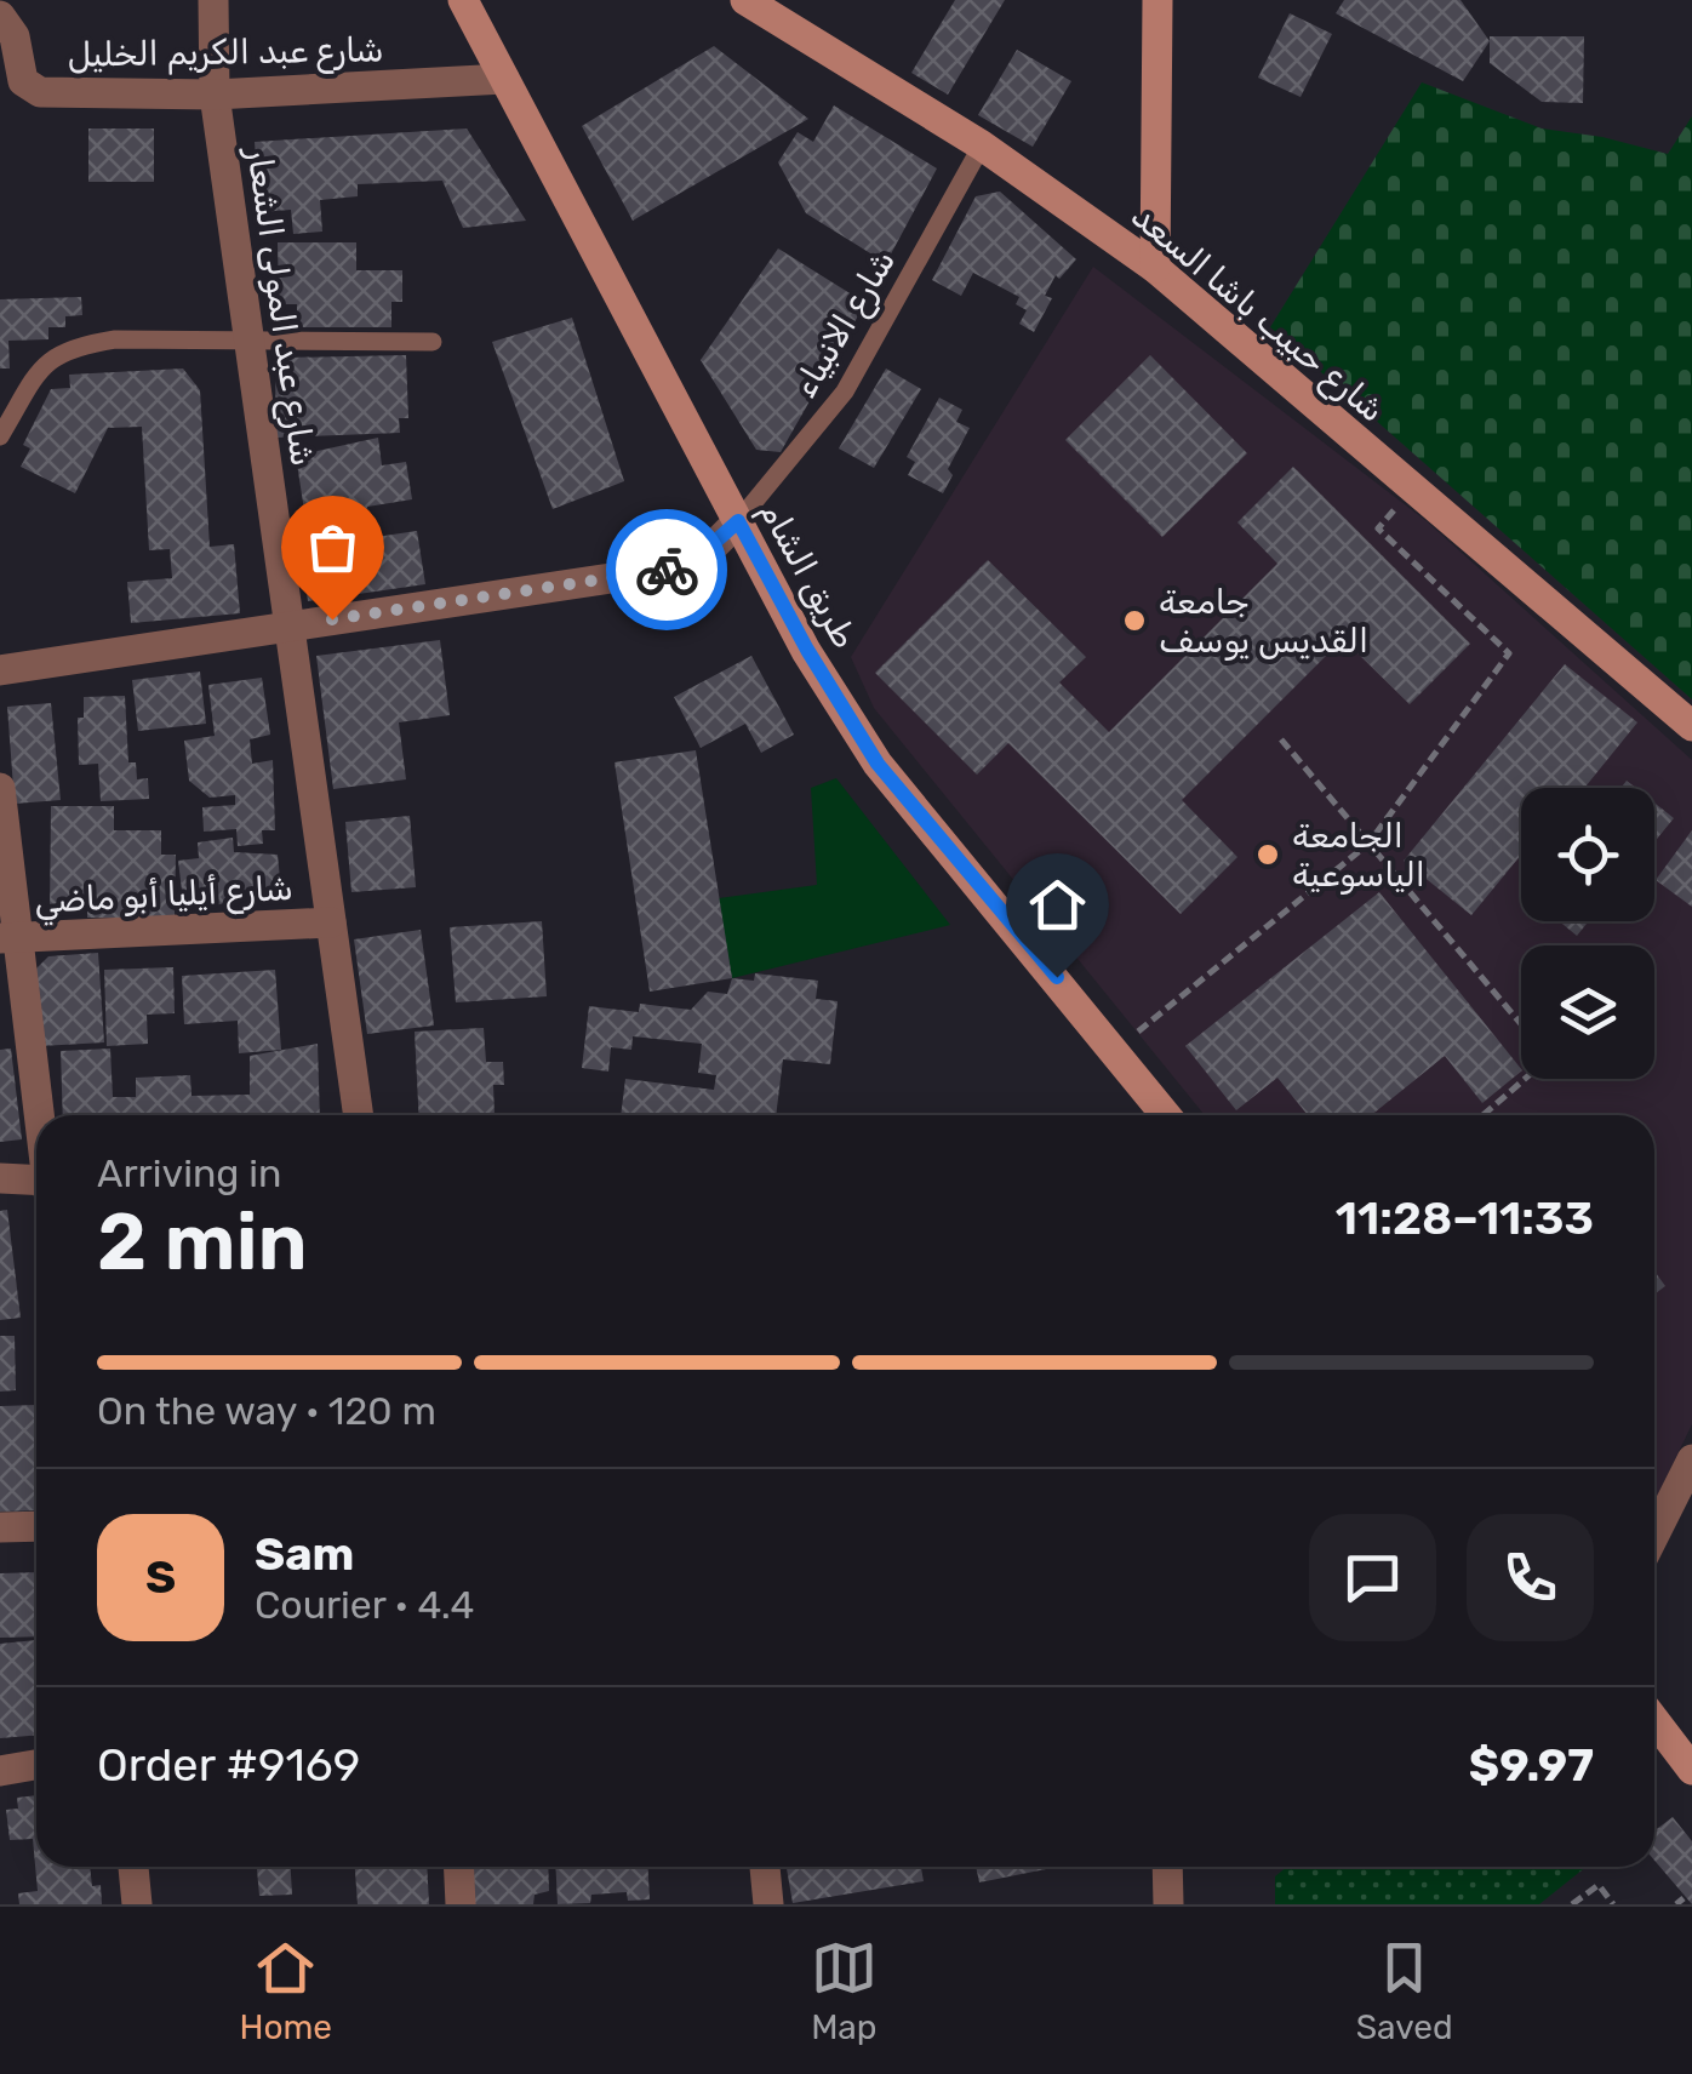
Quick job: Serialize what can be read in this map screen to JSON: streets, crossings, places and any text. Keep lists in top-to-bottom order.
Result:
{
  "streets": {
    "street": [
      "شارع عبد الكريم الخليل",
      "شارع عبد المولى الشعار",
      "شارع حبيب باشا السعد",
      "طريق الشام",
      "شارع أيليا أبو ماضي"
    ],
    "lane": ["شارع الانبياء"]
  },
  "crossings": [
    ["شارع عبد الكريم الخليل", "شارع عبد المولى الشعار"],
    ["شارع عبد الكريم الخليل", "طريق الشام"],
    ["شارع عبد المولى الشعار", "شارع أيليا أبو ماضي"],
    ["شارع حبيب باشا السعد", "شارع الانبياء"],
    ["شارع الانبياء", "طريق الشام"]
  ],
  "places": ["جامعة القديس يوسف", "الجامعة الياسوعية"],
  "page": {
    "heading": ["2 min", "Arriving in", "11:28–11:33"],
    "panel": [
      "Sam",
      "Courier · 4.4",
      "Order #9169",
      "$9.97"
    ],
    "bar": "On the way · 120 m",
    "round": "S",
    "tabs": ["Home", "Map", "Saved"]
  }
}
